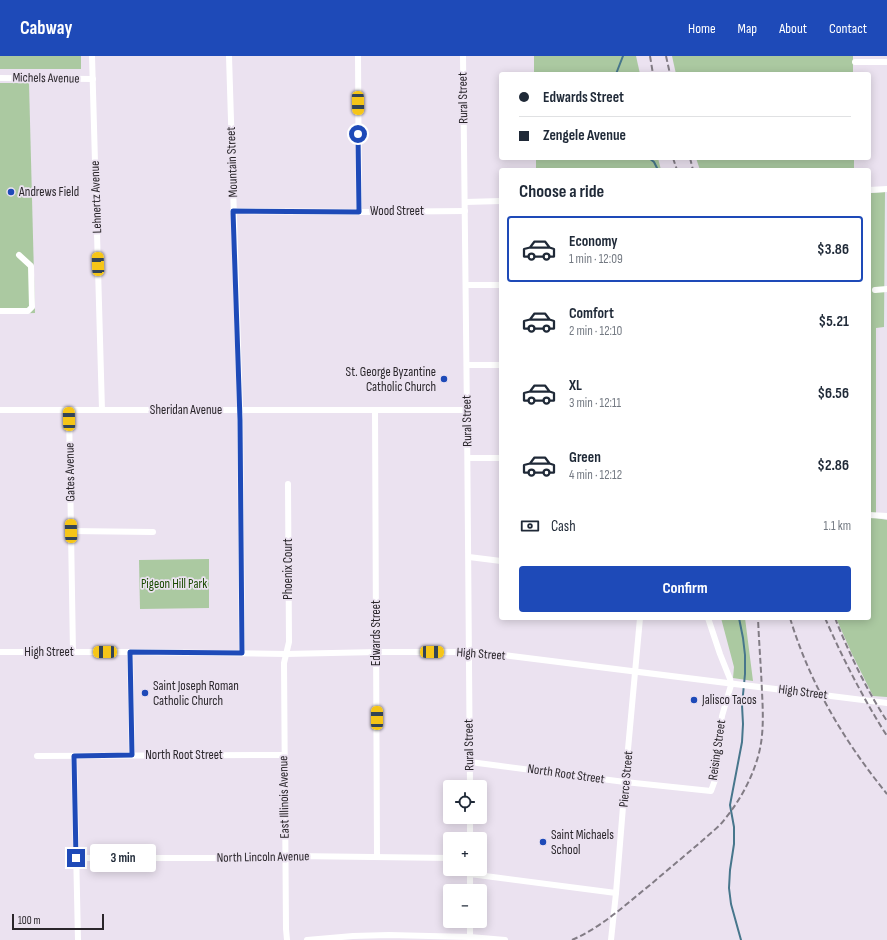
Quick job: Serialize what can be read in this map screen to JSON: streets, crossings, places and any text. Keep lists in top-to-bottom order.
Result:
{
  "streets": {
    "street": [
      "Michels Avenue",
      "Rural Street",
      "Mountain Street",
      "Lehnertz Avenue",
      "Wood Street",
      "Sheridan Avenue",
      "Gates Avenue",
      "Phoenix Court",
      "Edwards Street",
      "High Street",
      "Reising Street",
      "North Root Street",
      "Pierce Street",
      "East Illinois Avenue",
      "North Lincoln Avenue"
    ]
  },
  "crossings": [
    ["Michels Avenue", "Lehnertz Avenue"],
    ["Rural Street", "Wood Street"],
    ["Rural Street", "Sheridan Avenue"],
    ["Rural Street", "High Street"],
    ["Rural Street", "North Root Street"],
    ["Mountain Street", "Wood Street"],
    ["Mountain Street", "Sheridan Avenue"],
    ["Mountain Street", "High Street"],
    ["Lehnertz Avenue", "Sheridan Avenue"],
    ["Sheridan Avenue", "Gates Avenue"],
    ["Sheridan Avenue", "Edwards Street"],
    ["Gates Avenue", "High Street"],
    ["Phoenix Court", "High Street"],
    ["Phoenix Court", "East Illinois Avenue"],
    ["Edwards Street", "High Street"],
    ["Edwards Street", "North Lincoln Avenue"],
    ["High Street", "Pierce Street"],
    ["High Street", "East Illinois Avenue"],
    ["Reising Street", "North Root Street"],
    ["North Root Street", "Pierce Street"],
    ["North Root Street", "East Illinois Avenue"],
    ["East Illinois Avenue", "North Lincoln Avenue"]
  ],
  "parks": ["Pigeon Hill Park"],
  "places": [
    "Andrews Field",
    "St. George Byzantine Catholic Church",
    "Saint Joseph Roman Catholic Church",
    "Jalisco Tacos",
    "Saint Michaels School"
  ],
  "scale_bar": "100 m",
  "page": {
    "header": "Cabway",
    "nav": [
      "Home",
      "Map",
      "About",
      "Contact"
    ],
    "banner": ["Edwards Street", "Zengele Avenue"],
    "heading": "Choose a ride",
    "list": [
      {
        "name": "Economy",
        "note": "1 min · 12:09",
        "value": "$3.86"
      },
      {
        "name": "Comfort",
        "note": "2 min · 12:10",
        "value": "$5.21"
      },
      {
        "name": "XL",
        "note": "3 min · 12:11",
        "value": "$6.56"
      },
      {
        "name": "Green",
        "note": "4 min · 12:12",
        "value": "$2.86"
      }
    ],
    "pay": ["Cash", "1.1 km"],
    "buttons": "Confirm",
    "map_buttons": ["+", "−"],
    "bubble": "3 min",
    "scale": "100 m"
  }
}
